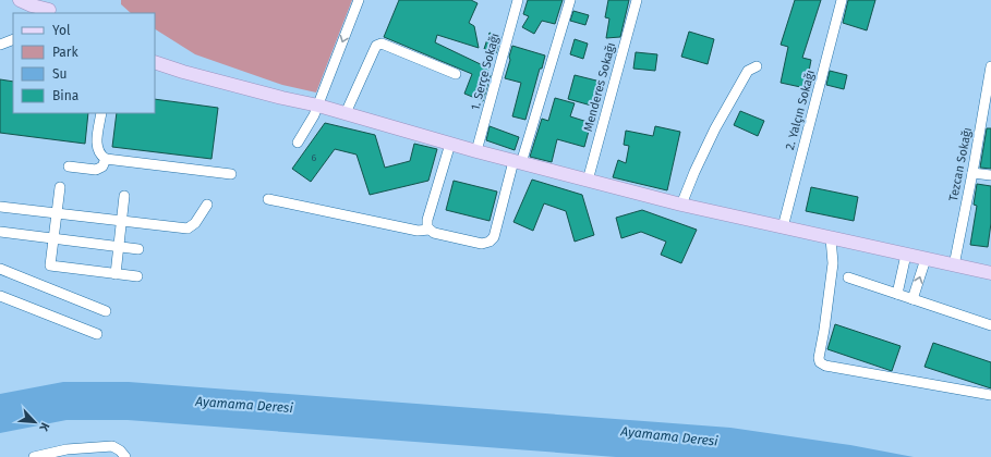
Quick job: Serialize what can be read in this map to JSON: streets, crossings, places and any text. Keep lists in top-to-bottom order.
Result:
{
  "streets": {
    "street": [
      "1. Serçe Sokağı",
      "Menderes Sokağı",
      "2. Yalçın Sokağı",
      "Tezcan Sokağı"
    ]
  },
  "water": ["Ayamama Deresi"],
  "house_numbers": ["6"],
  "legend": [
    "Yol",
    "Park",
    "Su",
    "Bina"
  ],
  "north": "bottom right"
}
